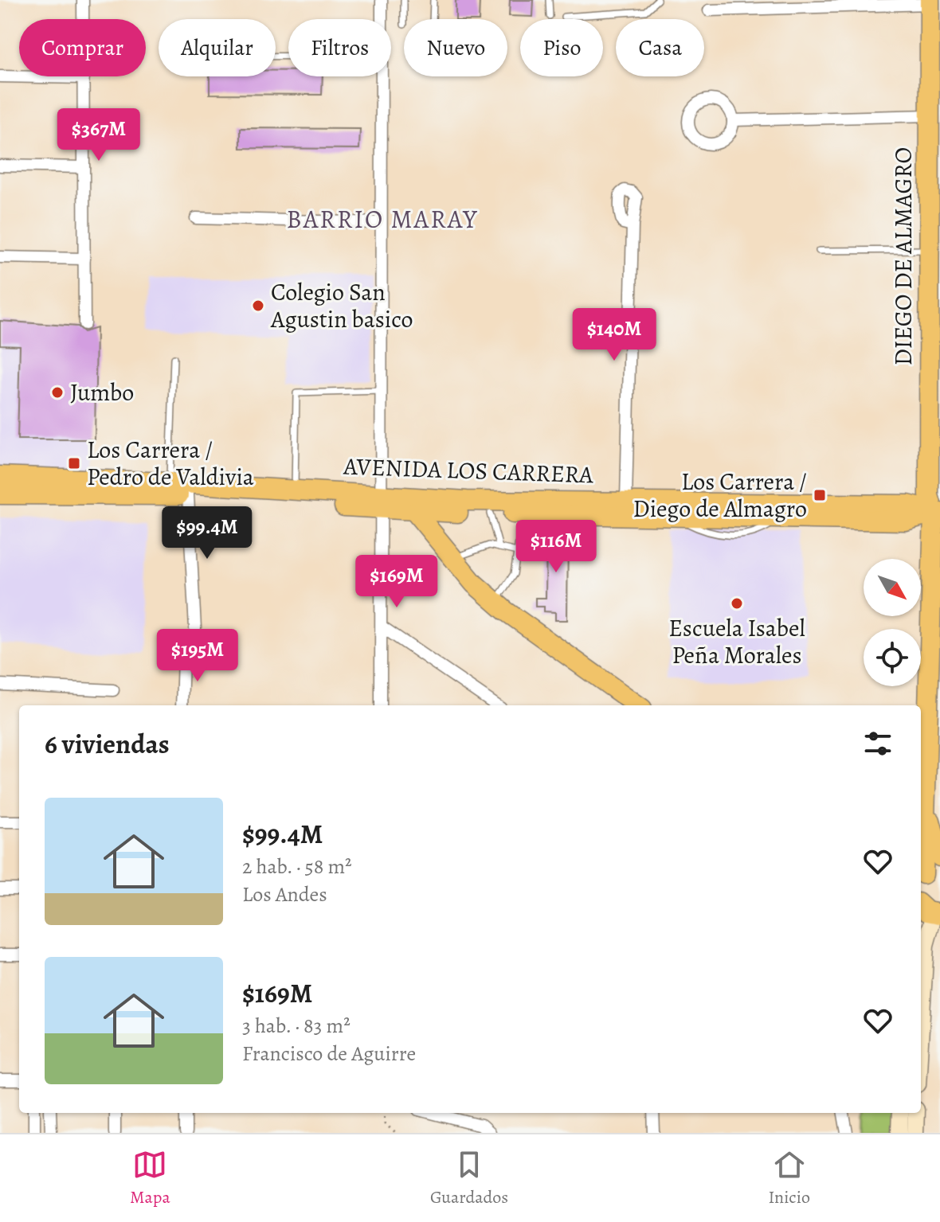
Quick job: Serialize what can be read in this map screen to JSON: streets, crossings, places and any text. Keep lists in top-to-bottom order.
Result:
{
  "streets": {
    "main road": ["DIEGO DE ALMAGRO", "AVENIDA LOS CARRERA"]
  },
  "crossings": [
    ["DIEGO DE ALMAGRO", "AVENIDA LOS CARRERA"]
  ],
  "districts": ["BARRIO MARAY"],
  "places": {
    "other": ["Colegio San Agustin basico", "Jumbo", "Escuela Isabel Peña Morales"],
    "transit": ["Los Carrera / Pedro de Valdivia", "Los Carrera / Diego de Almagro"]
  },
  "north": "bottom right",
  "page": {
    "chip": [
      "Comprar",
      "Alquilar",
      "Filtros",
      "Nuevo",
      "Piso",
      "Casa"
    ],
    "price": [
      "$367M",
      "$140M",
      "$99.4M",
      "$116M",
      "$169M",
      "$195M"
    ],
    "heading": "6 viviendas",
    "list": [
      {
        "name": "$99.4M",
        "note": "2 hab. · 58 m² · Los Andes"
      },
      {
        "name": "$169M",
        "note": "3 hab. · 83 m² · Francisco de Aguirre"
      }
    ],
    "tabs": ["Mapa", "Guardados", "Inicio"]
  }
}
